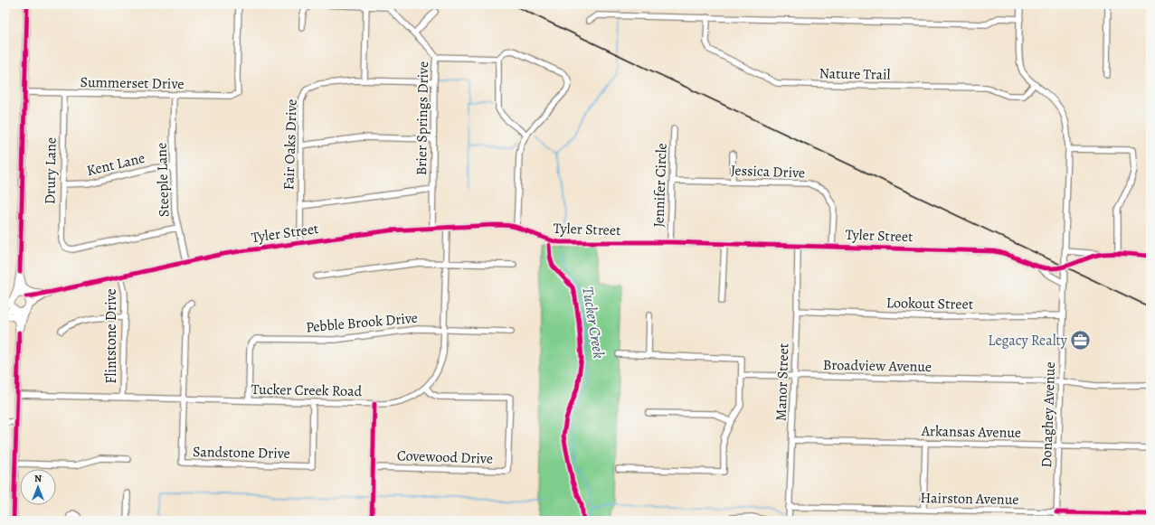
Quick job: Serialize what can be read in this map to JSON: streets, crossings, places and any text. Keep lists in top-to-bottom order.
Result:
{
  "streets": {
    "street": [
      "Nature Trail",
      "Summerset Drive",
      "Brier Springs Drive",
      "Fair Oaks Drive",
      "Kent Lane",
      "Drury Lane",
      "Jessica Drive",
      "Steeple Lane",
      "Jennifer Circle",
      "Tyler Street",
      "Lookout Street",
      "Pebble Brook Drive",
      "Flintstone Drive",
      "Broadview Avenue",
      "Manor Street",
      "Tucker Creek Road",
      "Donaghey Avenue",
      "Arkansas Avenue",
      "Sandstone Drive",
      "Covewood Drive",
      "Hairston Avenue"
    ]
  },
  "crossings": [
    ["Nature Trail", "Donaghey Avenue"],
    ["Summerset Drive", "Drury Lane"],
    ["Summerset Drive", "Steeple Lane"],
    ["Brier Springs Drive", "Fair Oaks Drive"],
    ["Brier Springs Drive", "Tyler Street"],
    ["Fair Oaks Drive", "Tyler Street"],
    ["Kent Lane", "Drury Lane"],
    ["Kent Lane", "Steeple Lane"],
    ["Drury Lane", "Steeple Lane"],
    ["Jessica Drive", "Jennifer Circle"],
    ["Jessica Drive", "Tyler Street"],
    ["Steeple Lane", "Tyler Street"],
    ["Jennifer Circle", "Tyler Street"],
    ["Tyler Street", "Flintstone Drive"],
    ["Tyler Street", "Manor Street"],
    ["Tyler Street", "Tucker Creek Road"],
    ["Tyler Street", "Donaghey Avenue"],
    ["Lookout Street", "Manor Street"],
    ["Lookout Street", "Donaghey Avenue"],
    ["Pebble Brook Drive", "Tucker Creek Road"],
    ["Flintstone Drive", "Tucker Creek Road"],
    ["Broadview Avenue", "Manor Street"],
    ["Broadview Avenue", "Donaghey Avenue"],
    ["Manor Street", "Arkansas Avenue"],
    ["Manor Street", "Hairston Avenue"],
    ["Tucker Creek Road", "Sandstone Drive"],
    ["Tucker Creek Road", "Covewood Drive"],
    ["Donaghey Avenue", "Arkansas Avenue"],
    ["Donaghey Avenue", "Hairston Avenue"]
  ],
  "water": ["Tucker Creek"],
  "places": {
    "office": ["Legacy Realty"]
  },
  "north": "top"
}
